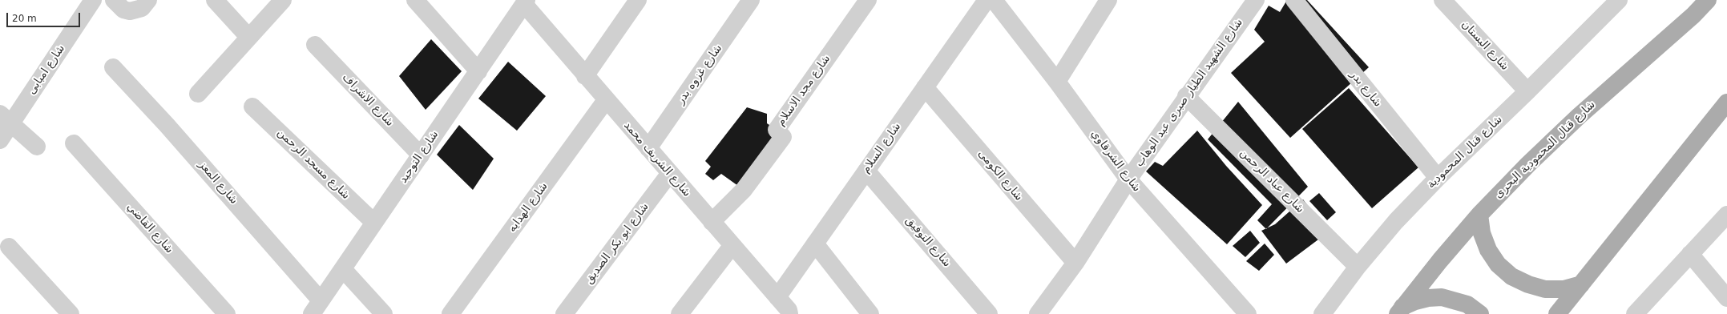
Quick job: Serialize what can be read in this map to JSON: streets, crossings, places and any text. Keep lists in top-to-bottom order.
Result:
{
  "streets": {
    "main road": ["شارع قنال المحمودية البحرى"],
    "street": [
      "شارع البستان",
      "شارع امبابى",
      "شارع غزوه بدر",
      "شارع بدر",
      "شارع مجد الاسلام",
      "شارع الشهيد الطيار صبرى عبد الوهاب",
      "شارع الاشراف",
      "شارع السلام",
      "شارع قنال المحمودية",
      "شارع التوحيد",
      "شارع الشريف محمد",
      "شارع الشرقاوي",
      "شارع مسجد الرحمن",
      "شارع الكومى",
      "شارع عباد الرحمن",
      "شارع المعز",
      "شارع الهدايه",
      "شارع القاضي",
      "شارع التوفيق",
      "شارع ابو بكر الصديق"
    ]
  },
  "crossings": [
    ["شارع البستان", "شارع قنال المحمودية"],
    ["شارع غزوه بدر", "شارع الشريف محمد"],
    ["شارع بدر", "شارع قنال المحمودية"],
    ["شارع مجد الاسلام", "شارع الشريف محمد"],
    ["شارع الشهيد الطيار صبرى عبد الوهاب", "شارع الشرقاوي"],
    ["شارع الشهيد الطيار صبرى عبد الوهاب", "شارع الكومى"],
    ["شارع الشهيد الطيار صبرى عبد الوهاب", "شارع عباد الرحمن"],
    ["شارع الاشراف", "شارع التوحيد"],
    ["شارع السلام", "شارع الشريف محمد"],
    ["شارع السلام", "شارع الكومى"],
    ["شارع السلام", "شارع التوفيق"],
    ["شارع قنال المحمودية", "شارع عباد الرحمن"],
    ["شارع التوحيد", "شارع الشريف محمد"],
    ["شارع التوحيد", "شارع مسجد الرحمن"],
    ["شارع التوحيد", "شارع المعز"],
    ["شارع الشريف محمد", "شارع الهدايه"],
    ["شارع الشريف محمد", "شارع ابو بكر الصديق"]
  ],
  "scale_bar": "20 m"
}
